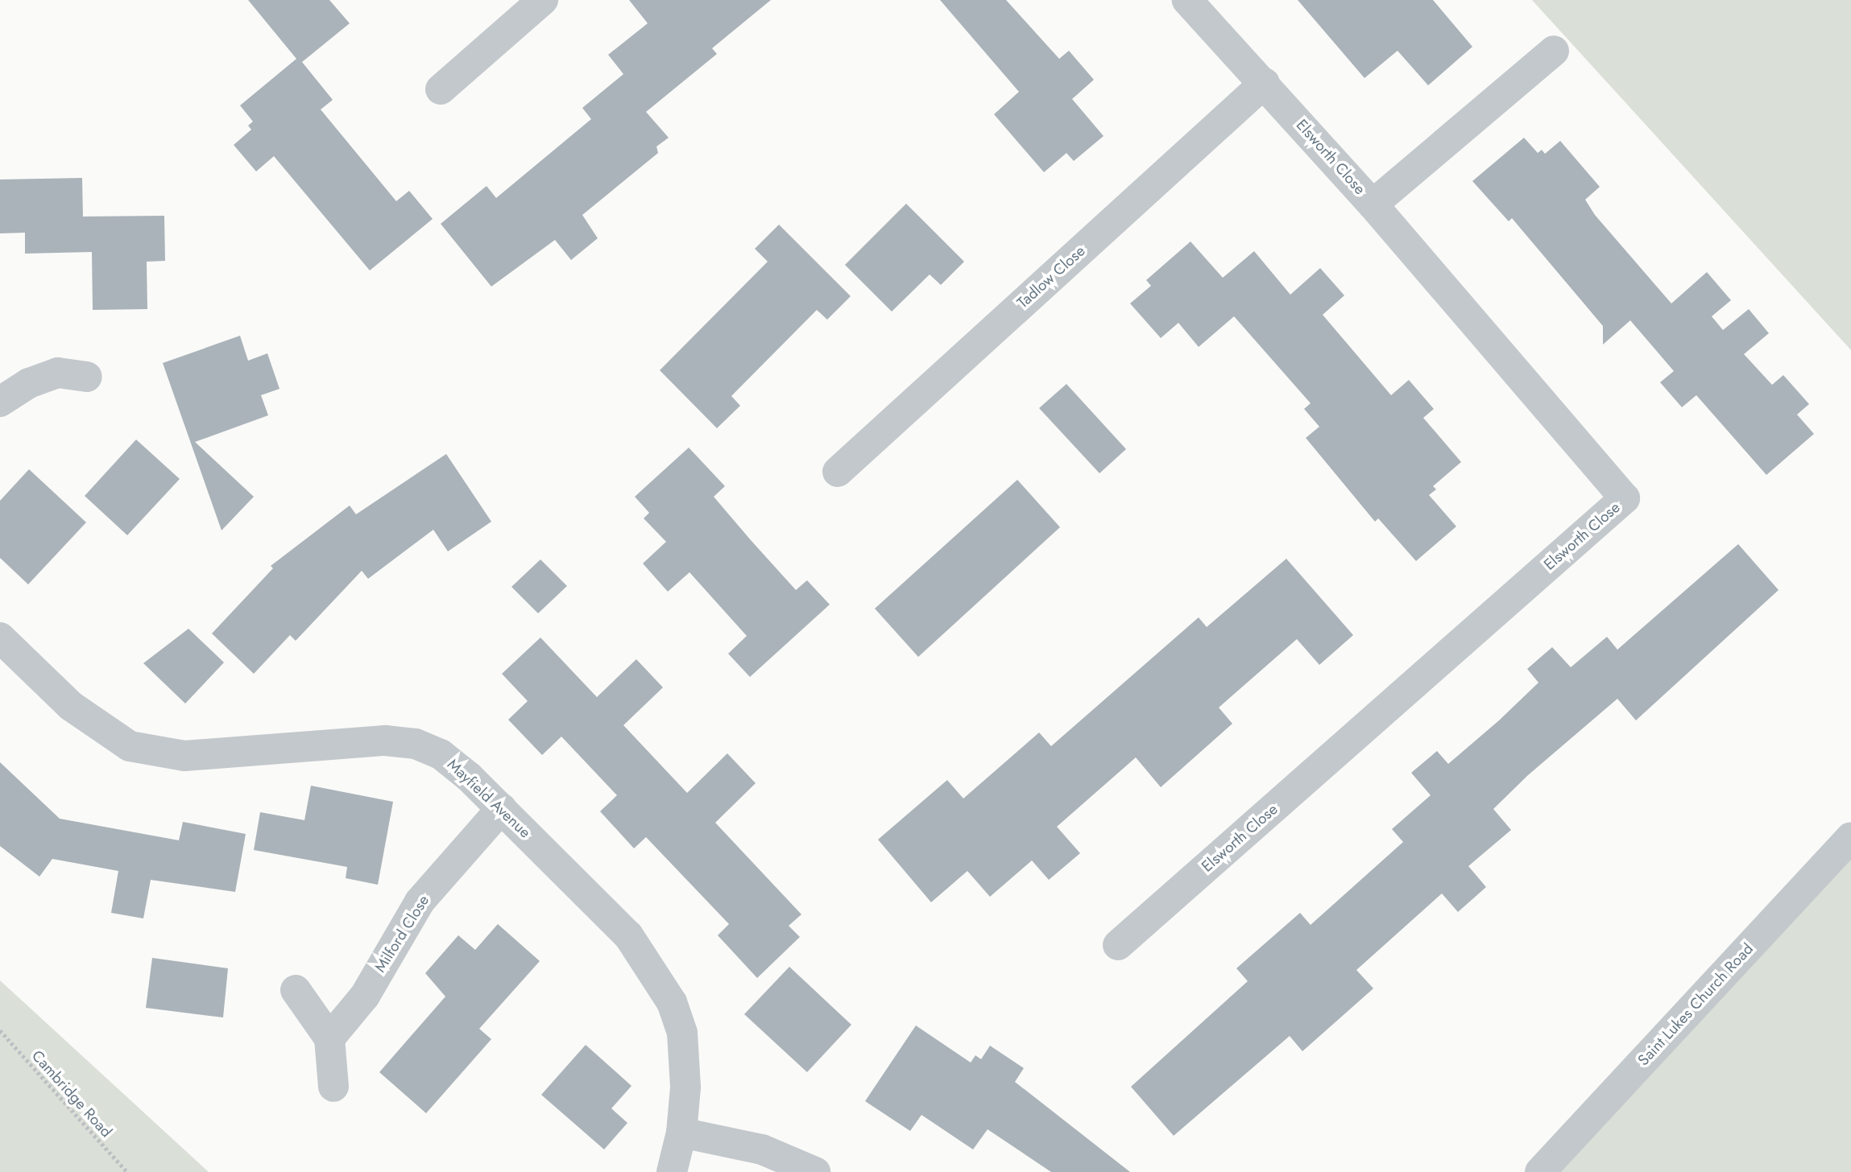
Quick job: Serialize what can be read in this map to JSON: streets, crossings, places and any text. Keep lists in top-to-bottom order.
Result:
{
  "streets": {
    "street": [
      "Elsworth Close",
      "Tadlow Close",
      "Mayfield Avenue",
      "Milford Close",
      "Saint Lukes Church Road"
    ],
    "path": ["Cambridge Road"]
  },
  "crossings": [
    ["Elsworth Close", "Tadlow Close"],
    ["Mayfield Avenue", "Milford Close"]
  ]
}
